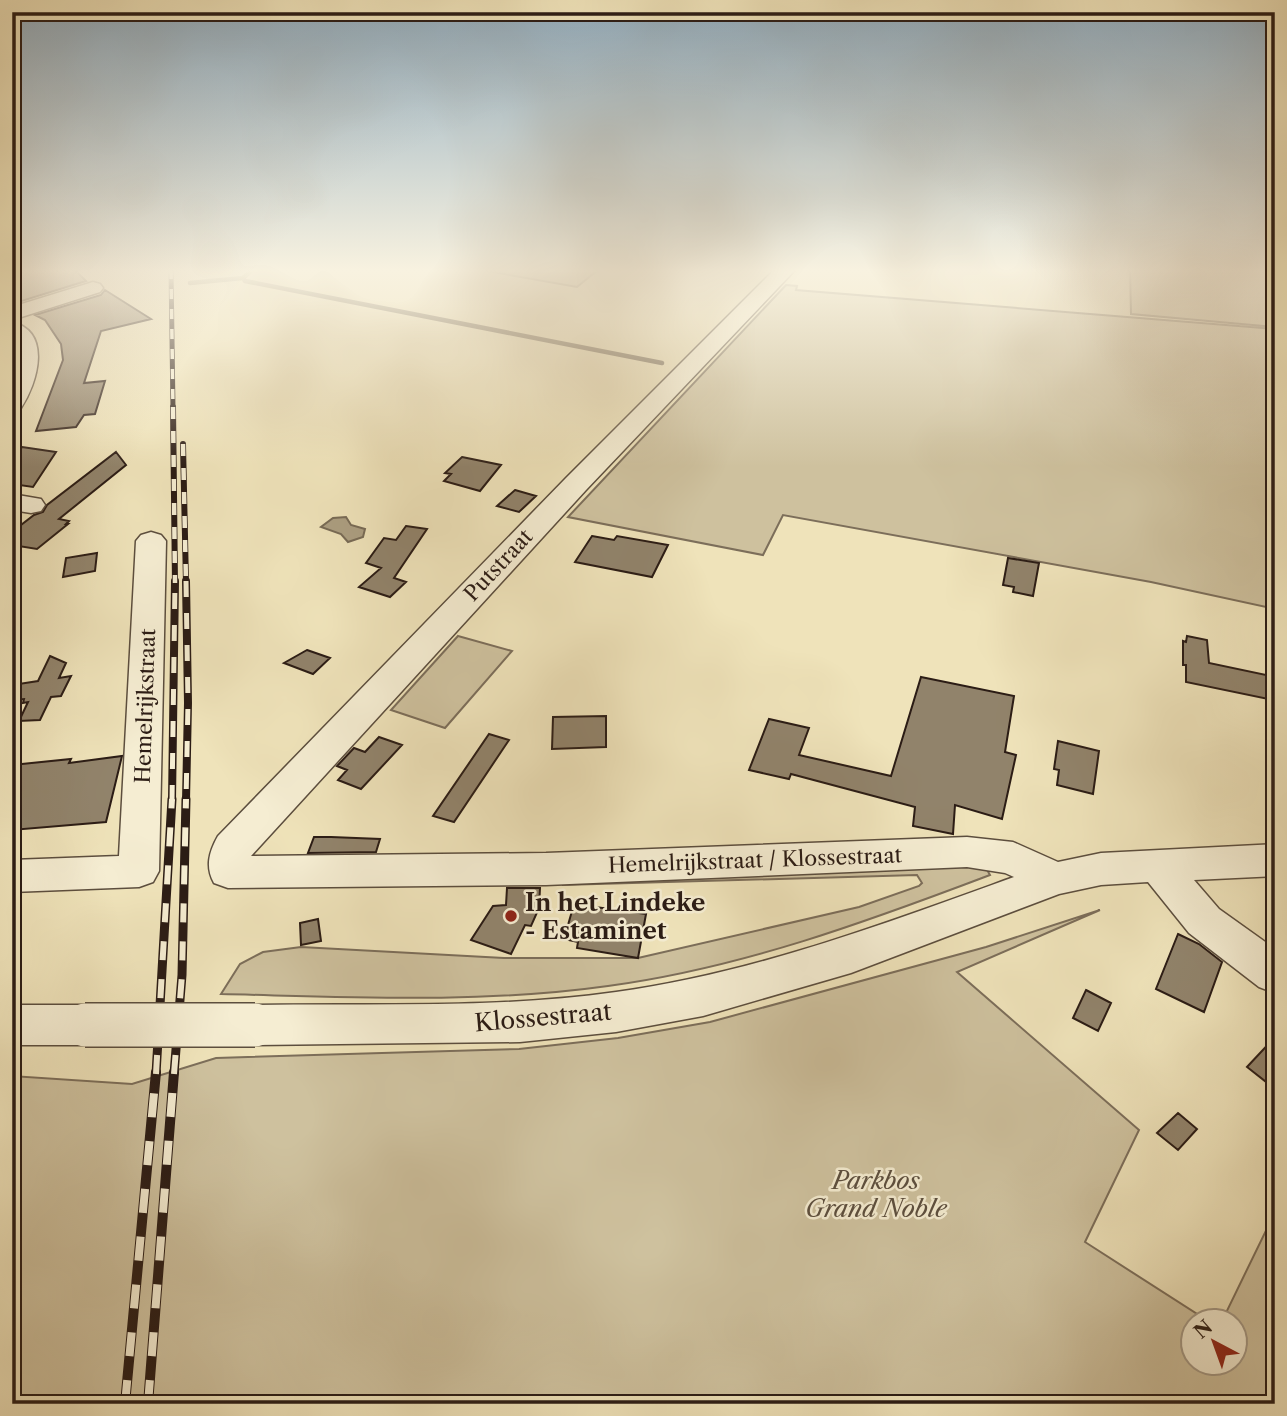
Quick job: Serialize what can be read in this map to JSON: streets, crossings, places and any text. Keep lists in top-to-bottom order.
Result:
{
  "streets": {
    "street": [
      "Putstraat",
      "Hemelrijkstraat",
      "Hemelrijkstraat / Klossestraat",
      "Klossestraat"
    ]
  },
  "crossings": [
    ["Putstraat", "Hemelrijkstraat / Klossestraat"],
    ["Hemelrijkstraat / Klossestraat", "Klossestraat"]
  ],
  "parks": ["Parkbos Grand Noble"],
  "places": ["In het Lindeke - Estaminet"],
  "north": "top left"
}
